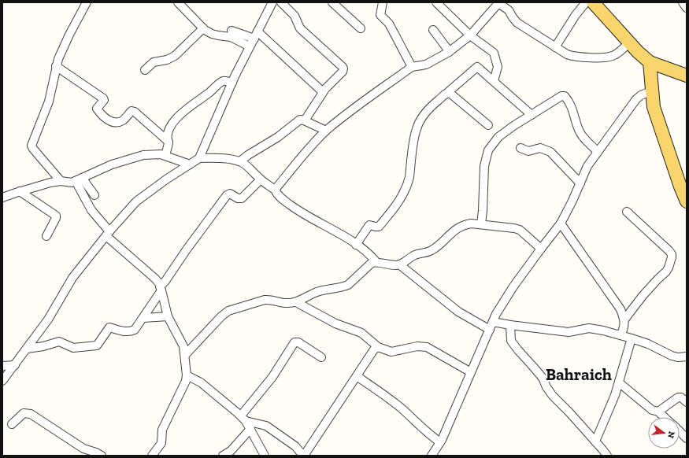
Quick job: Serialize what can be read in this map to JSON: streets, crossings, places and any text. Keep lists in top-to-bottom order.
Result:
{
  "districts": ["Bahraich"],
  "north": "right"
}
